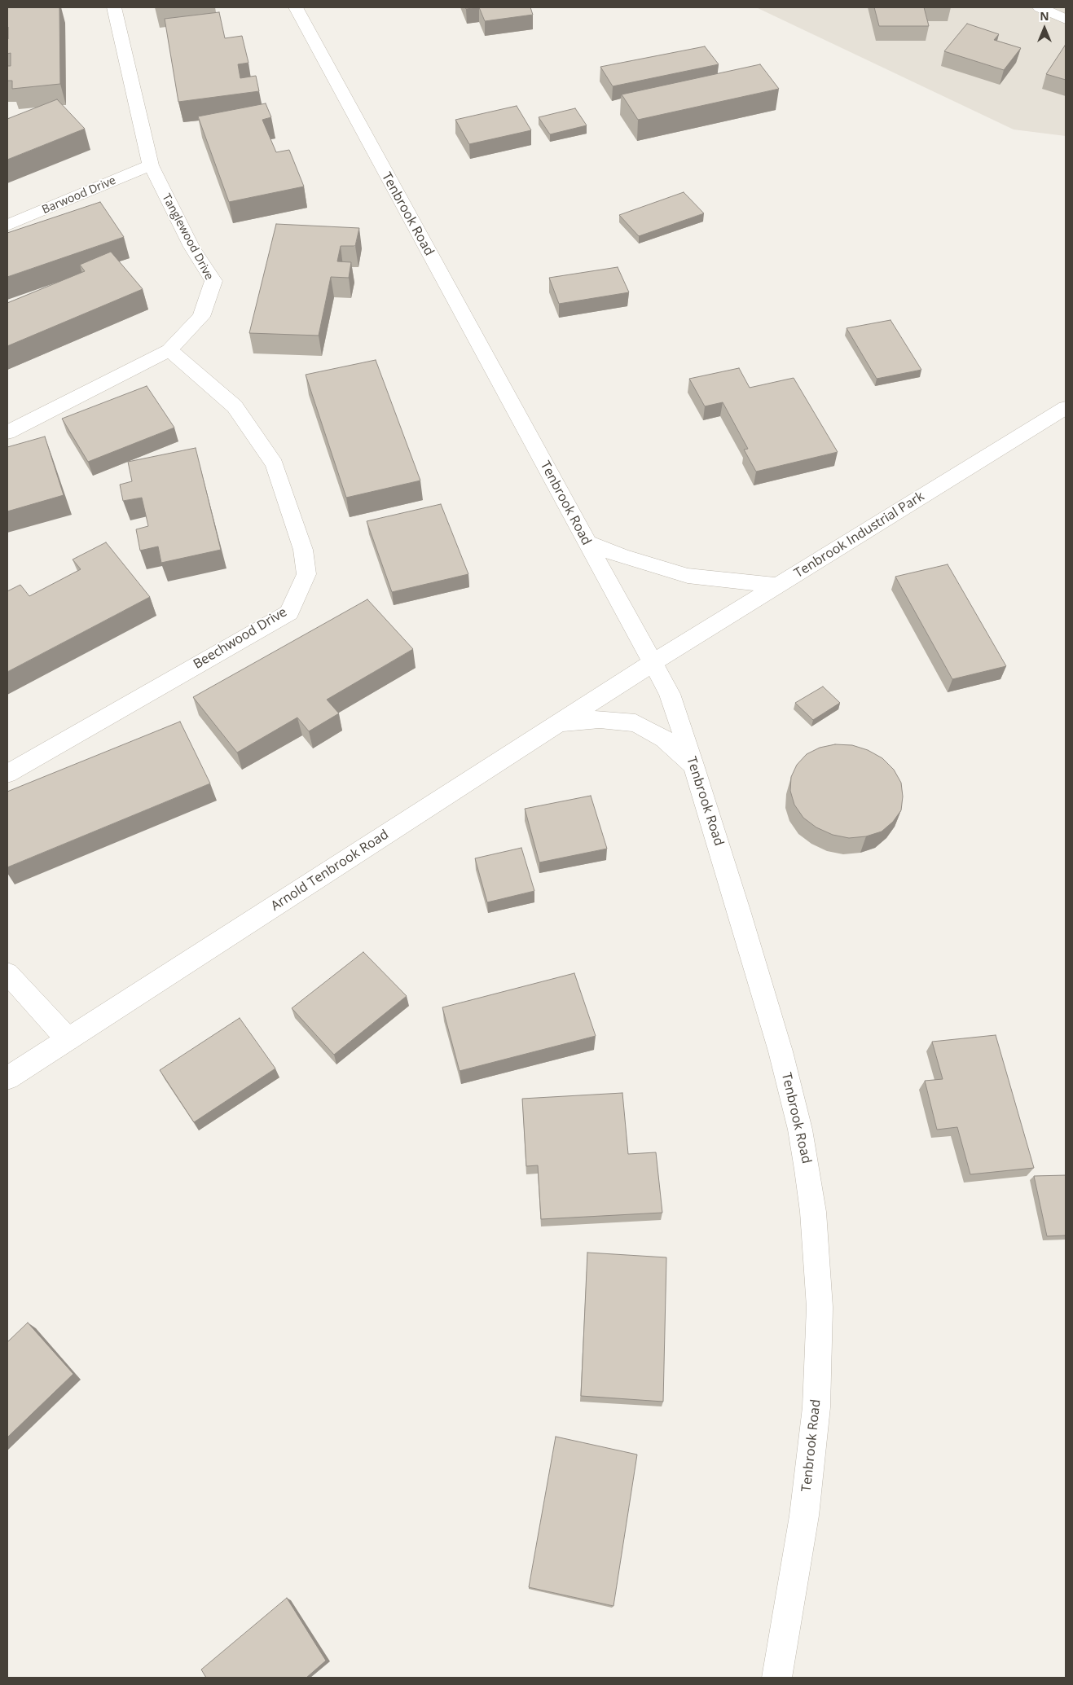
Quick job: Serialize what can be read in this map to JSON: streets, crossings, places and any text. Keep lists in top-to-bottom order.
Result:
{
  "streets": {
    "street": [
      "Barwood Drive",
      "Tenbrook Road",
      "Tanglewood Drive",
      "Tenbrook Industrial Park",
      "Beechwood Drive",
      "Arnold Tenbrook Road"
    ]
  },
  "crossings": [
    ["Barwood Drive", "Tanglewood Drive"],
    ["Tenbrook Road", "Tenbrook Industrial Park"],
    ["Tenbrook Road", "Arnold Tenbrook Road"],
    ["Tanglewood Drive", "Beechwood Drive"],
    ["Tenbrook Industrial Park", "Arnold Tenbrook Road"]
  ],
  "north": "top"
}
